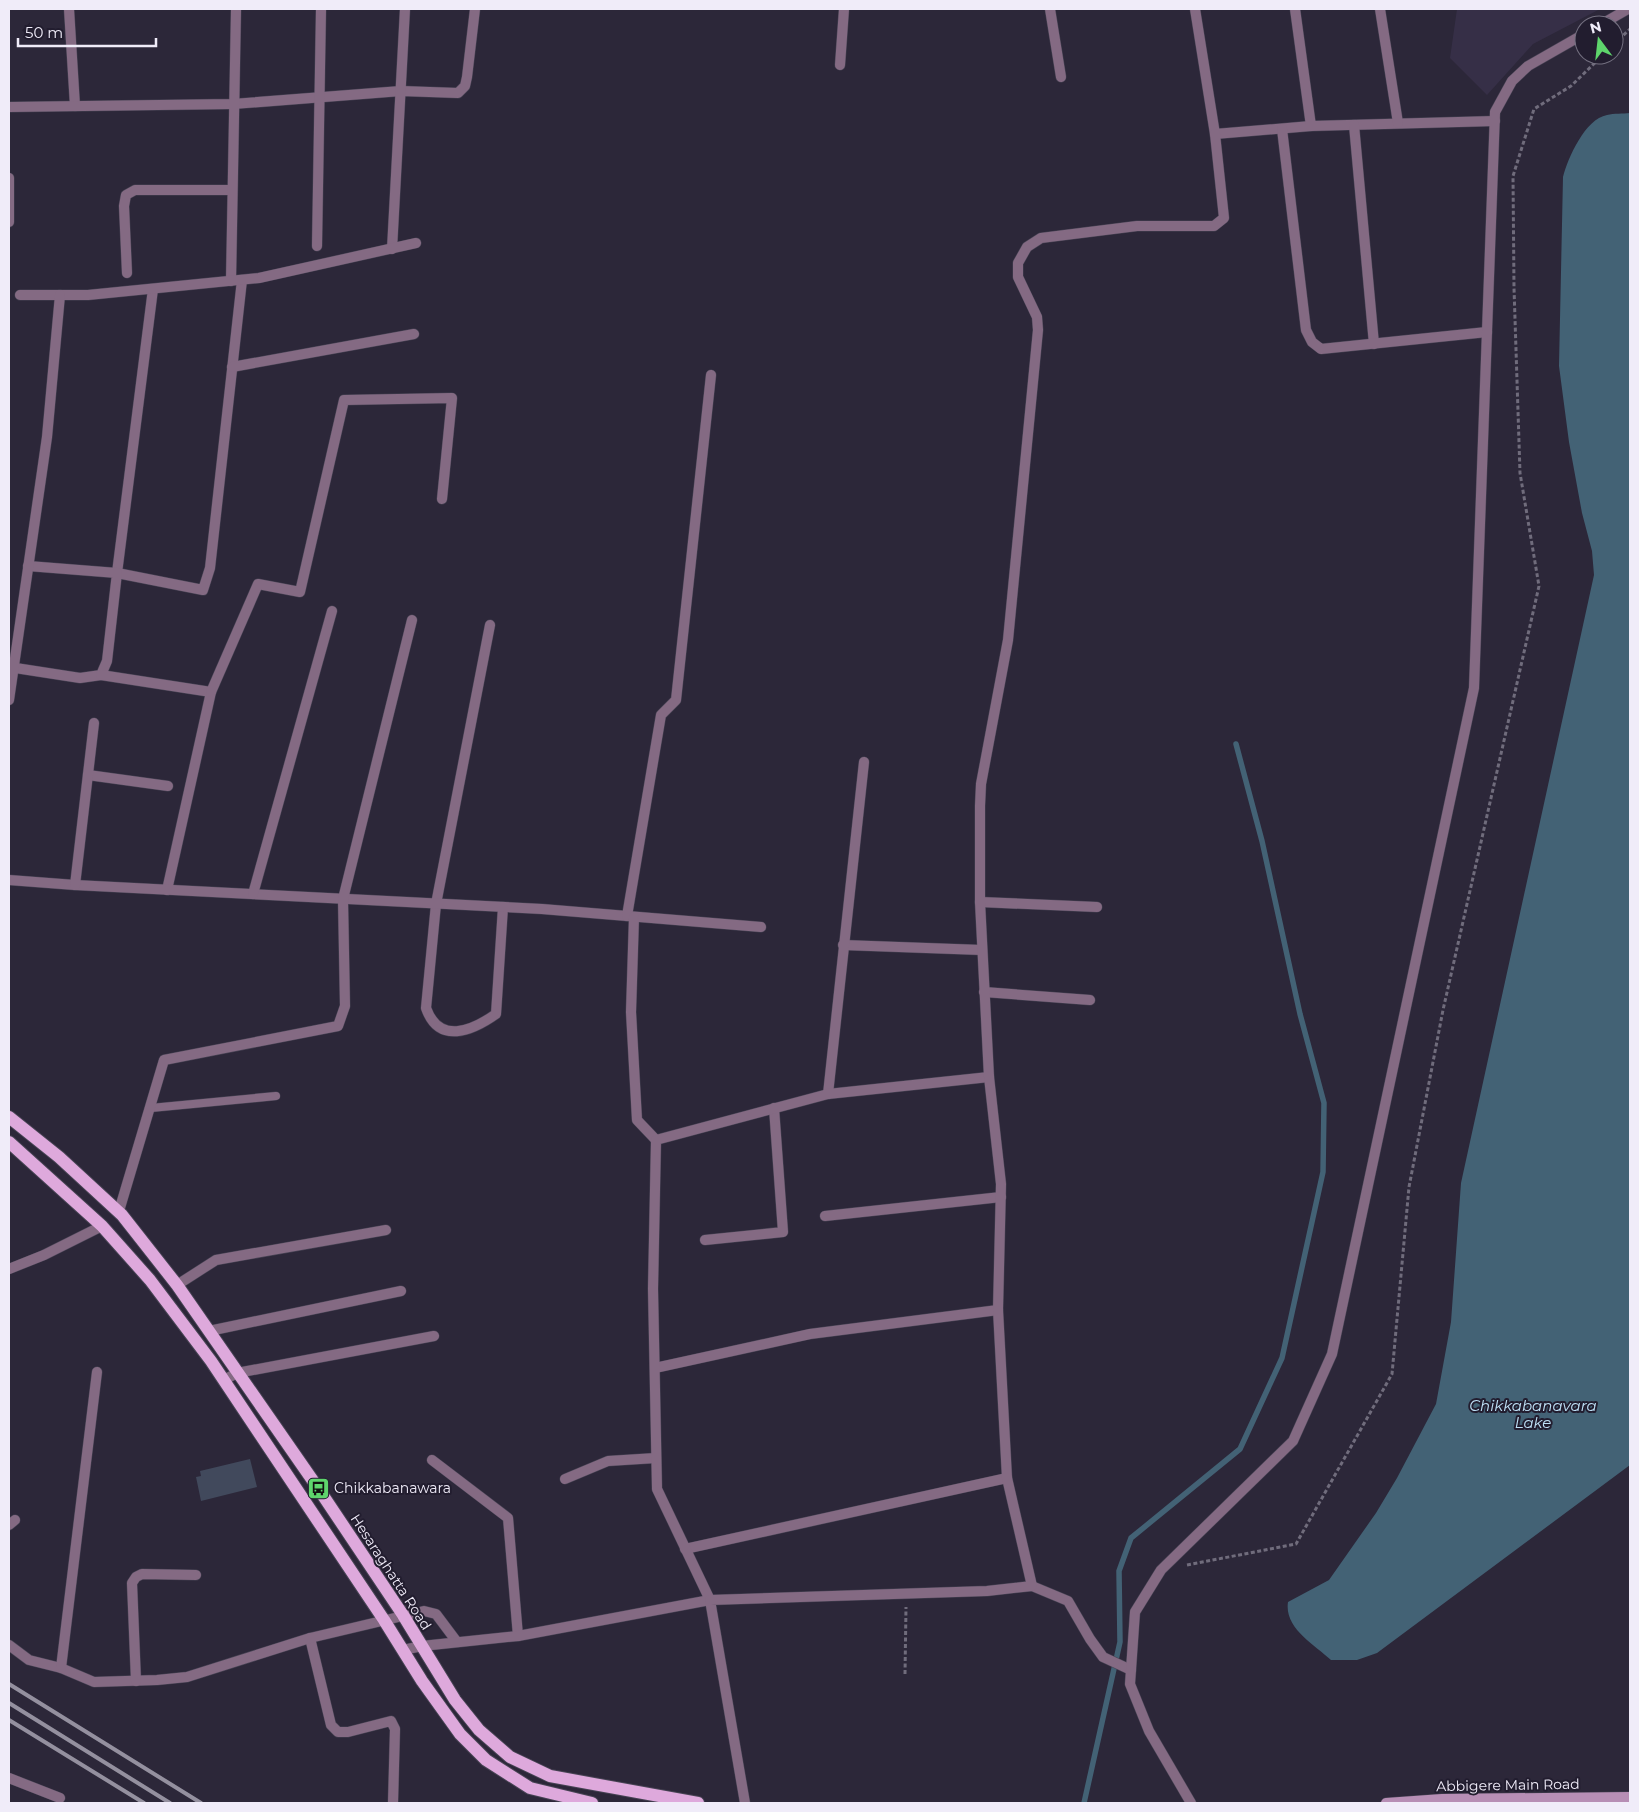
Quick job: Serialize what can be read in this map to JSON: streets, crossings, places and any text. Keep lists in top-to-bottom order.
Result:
{
  "streets": {
    "main road": ["Hesaraghatta Road", "Abbigere Main Road"]
  },
  "water": ["Chikkabanavara Lake"],
  "places": {
    "bus stop": ["Chikkabanawara"]
  },
  "scale_bar": "50 m",
  "north": "top"
}
